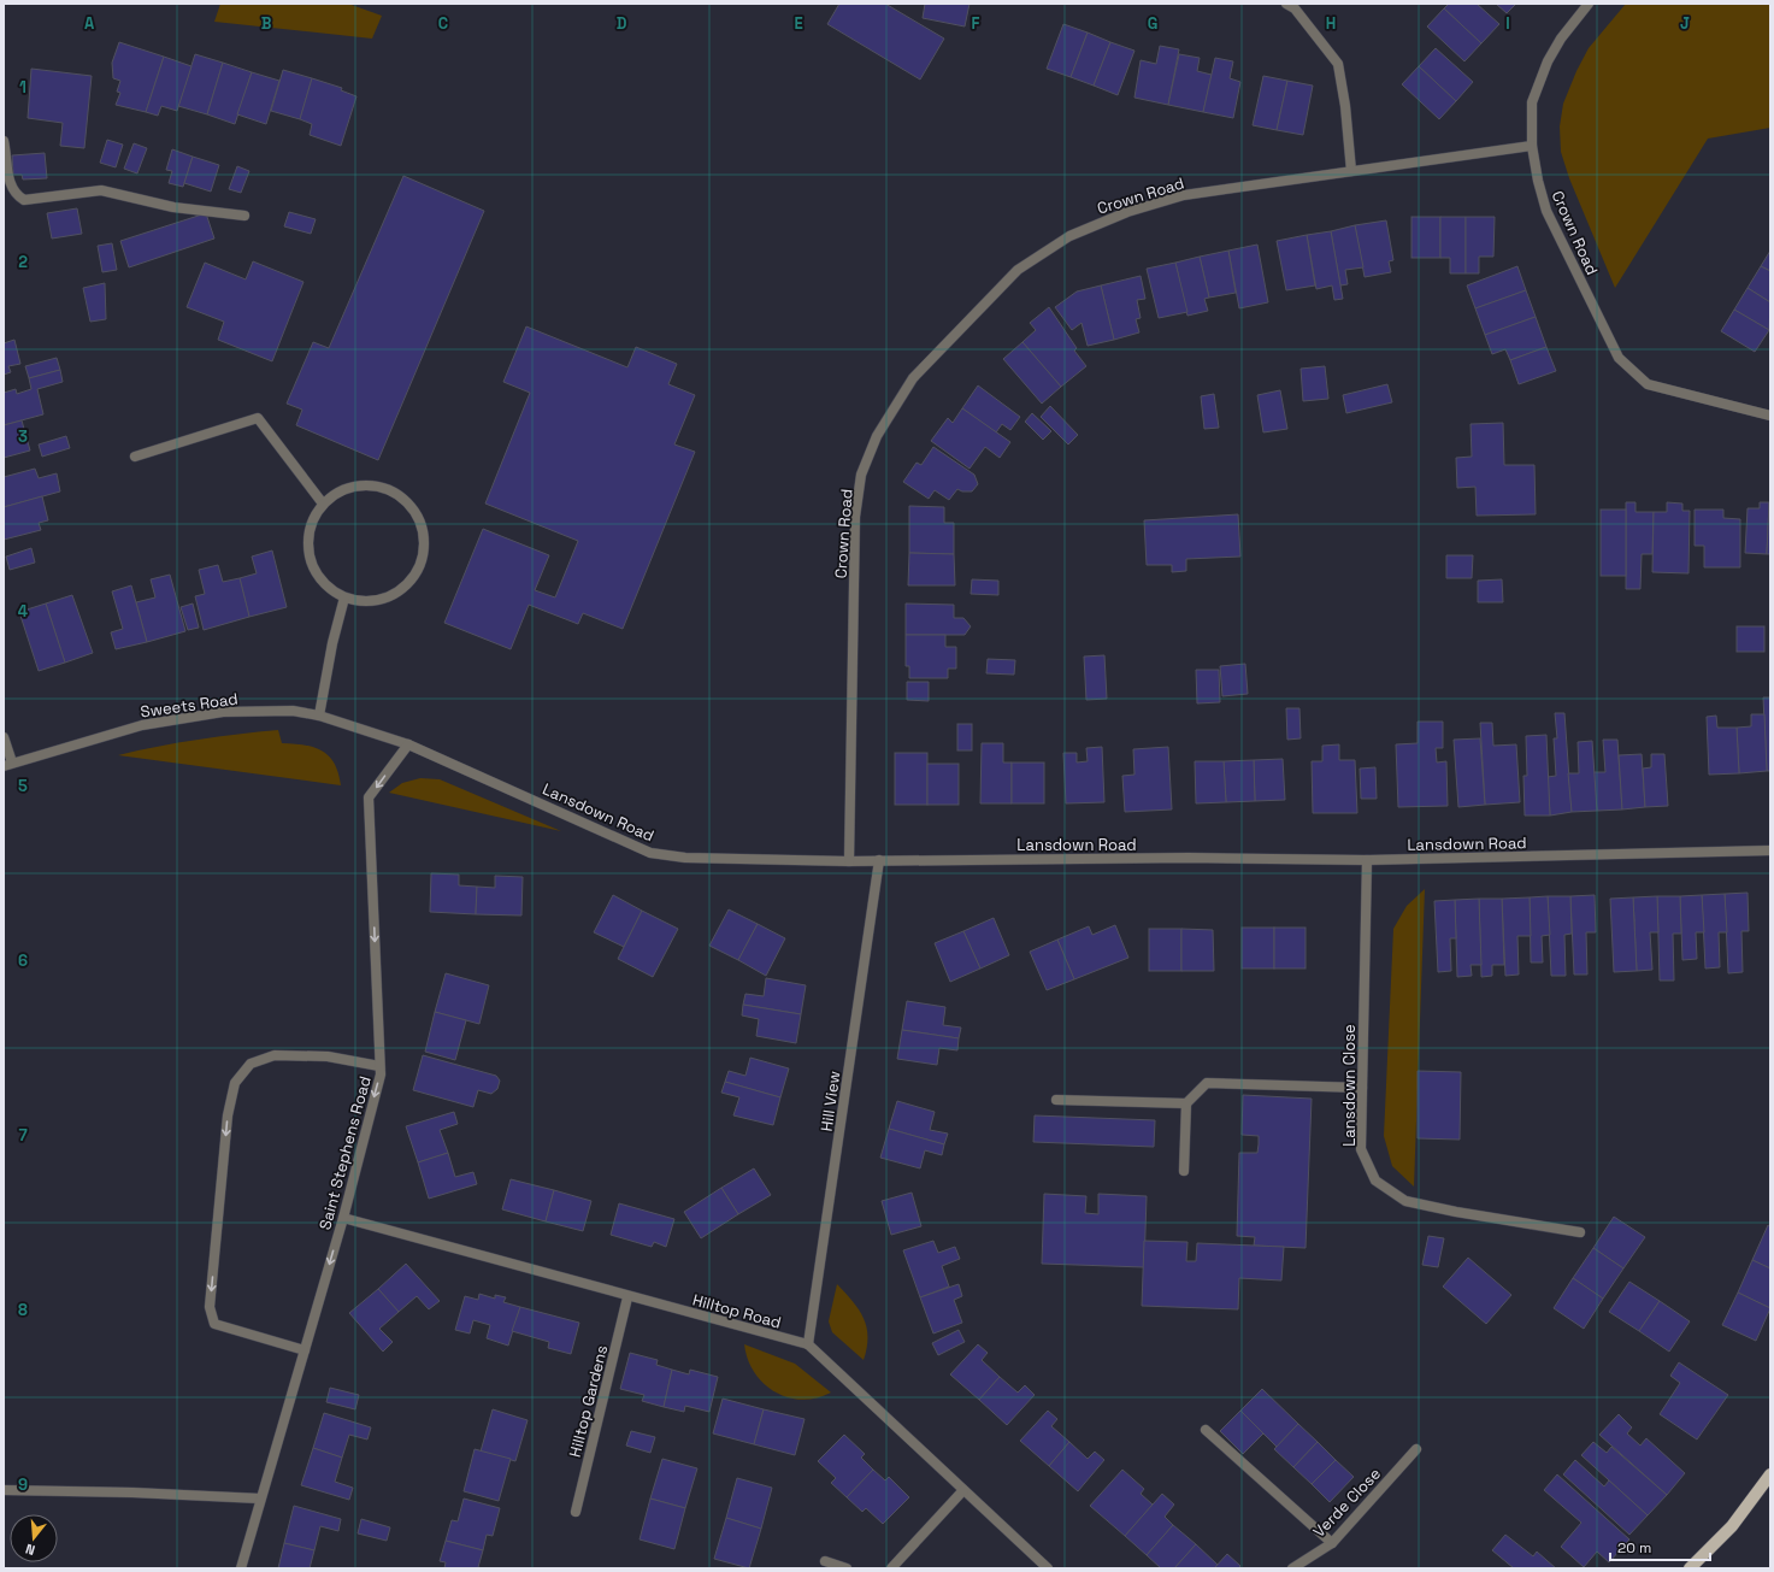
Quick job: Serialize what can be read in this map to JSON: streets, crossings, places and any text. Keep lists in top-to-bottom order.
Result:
{
  "streets": {
    "street": [
      "Crown Road",
      "Sweets Road",
      "Lansdown Road",
      "Lansdown Close",
      "Hill View",
      "Saint Stephens Road",
      "Hilltop Road",
      "Hilltop Gardens",
      "Verde Close"
    ]
  },
  "crossings": [
    ["Crown Road", "Lansdown Road"],
    ["Sweets Road", "Lansdown Road"],
    ["Sweets Road", "Saint Stephens Road"],
    ["Lansdown Road", "Lansdown Close"],
    ["Lansdown Road", "Hill View"],
    ["Lansdown Road", "Saint Stephens Road"],
    ["Hill View", "Hilltop Road"],
    ["Saint Stephens Road", "Hilltop Road"],
    ["Hilltop Road", "Hilltop Gardens"]
  ],
  "one_way": ["Saint Stephens Road"],
  "scale_bar": "20 m",
  "north": "bottom",
  "grid": {
    "columns": [
      "A",
      "B",
      "C",
      "D",
      "E",
      "F",
      "G",
      "H",
      "I",
      "J"
    ],
    "rows": [
      "1",
      "2",
      "3",
      "4",
      "5",
      "6",
      "7",
      "8",
      "9"
    ]
  }
}
